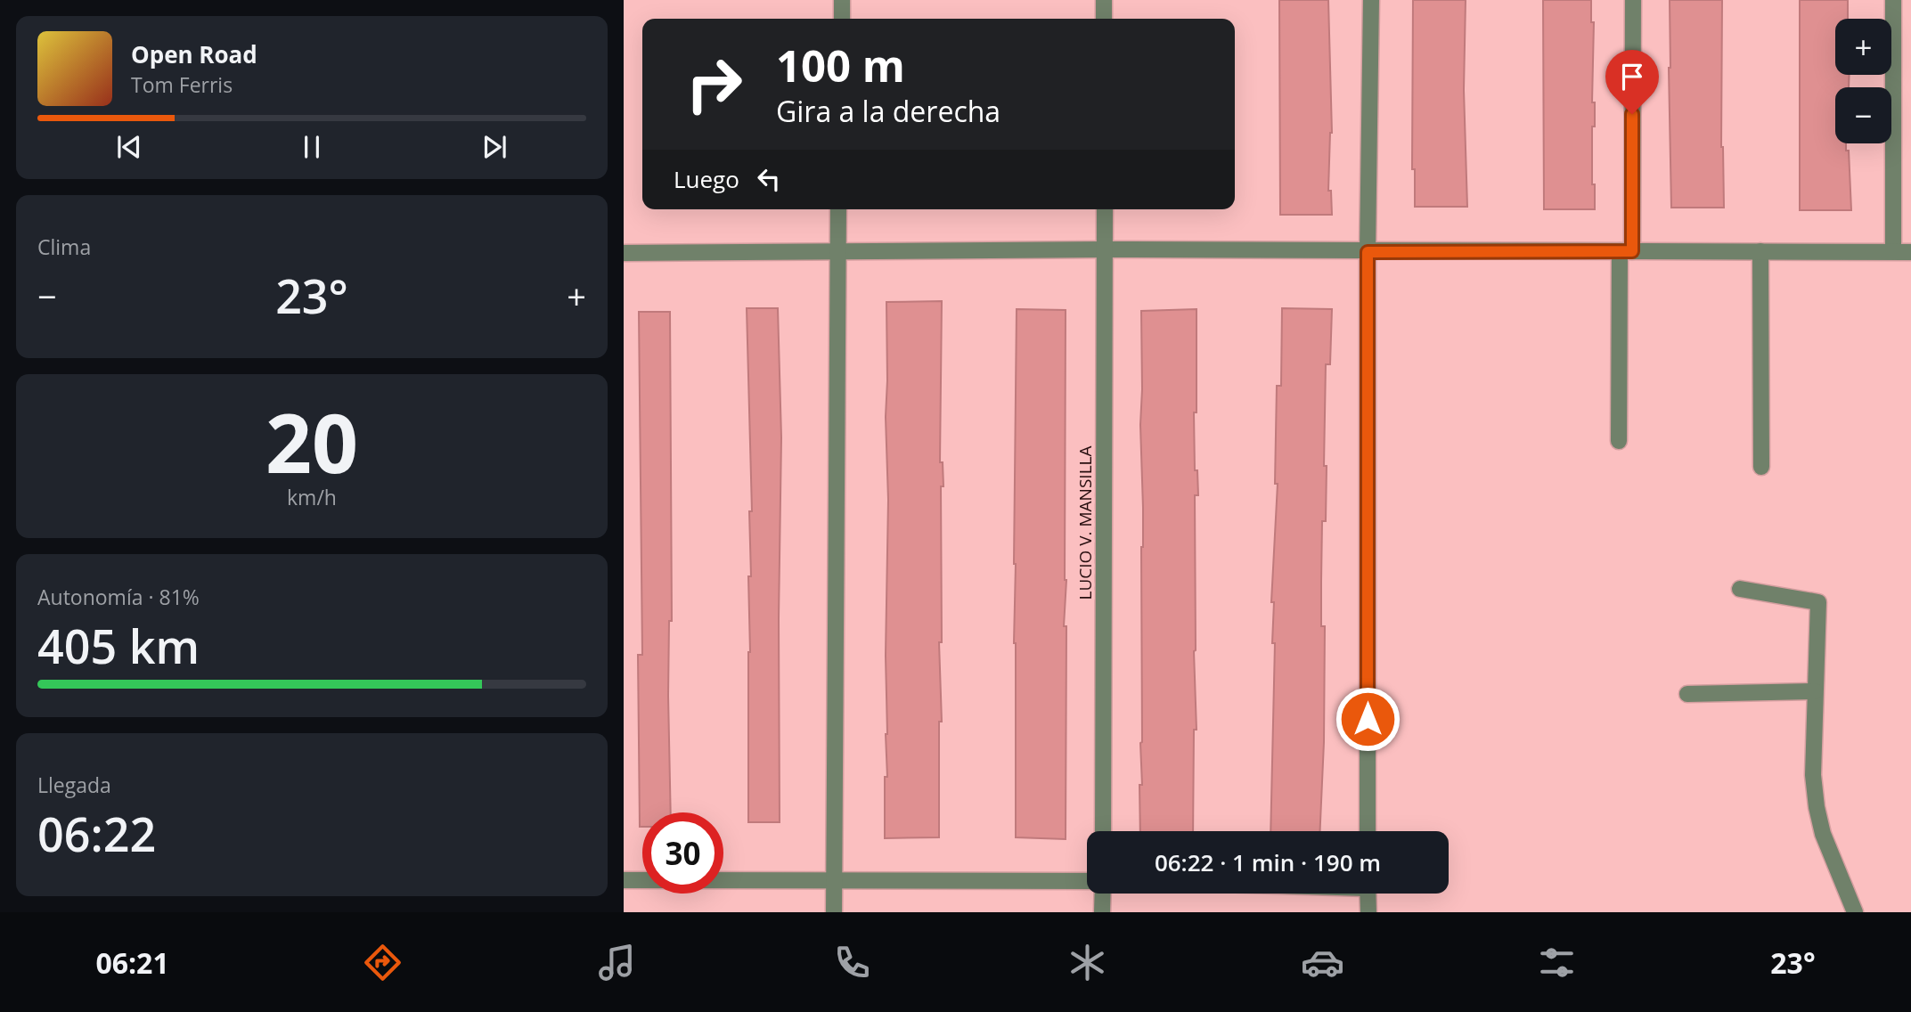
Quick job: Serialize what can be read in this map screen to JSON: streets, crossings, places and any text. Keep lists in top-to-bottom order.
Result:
{
  "streets": {
    "street": ["LUCIO V. MANSILLA"]
  },
  "page": {
    "map_buttons": ["+", "−"],
    "turn": ["100 m", "Gira a la derecha"],
    "song": ["Open Road", "Tom Ferris"],
    "then": "Luego",
    "tile": [
      "Clima",
      ["20", "km/h"],
      ["Autonomía · 81%", "405 km"],
      ["Llegada", "06:22"]
    ],
    "heat": ["−", "23°", "+"],
    "limit": "30",
    "trip": "06:22 · 1 min · 190 m",
    "tabs": ["06:21", "23°"]
  }
}
